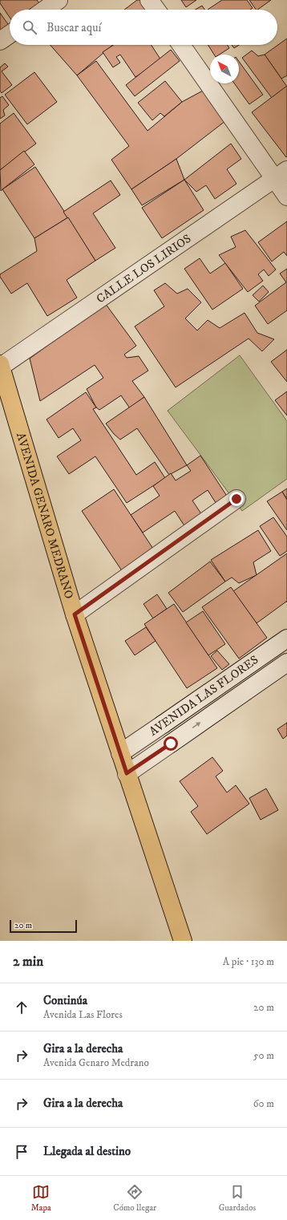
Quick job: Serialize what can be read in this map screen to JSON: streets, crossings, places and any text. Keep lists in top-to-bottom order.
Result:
{
  "streets": {
    "main road": ["AVENIDA GENARO MEDRANO"],
    "street": ["CALLE LOS LIRIOS", "AVENIDA LAS FLORES"]
  },
  "crossings": [
    ["CALLE LOS LIRIOS", "AVENIDA GENARO MEDRANO"],
    ["AVENIDA GENARO MEDRANO", "AVENIDA LAS FLORES"]
  ],
  "scale_bar": "20 m",
  "north": "top left",
  "page": {
    "search": "Buscar aquí",
    "scale": "20 m",
    "heading": ["2 min", "A pie · 130 m"],
    "list": [
      ["Continúa", "Avenida Las Flores", "20 m"],
      ["Gira a la derecha", "Avenida Genaro Medrano", "50 m"],
      ["Gira a la derecha", "60 m"],
      "Llegada al destino"
    ],
    "nav": ["Mapa", "Cómo llegar", "Guardados"]
  }
}
